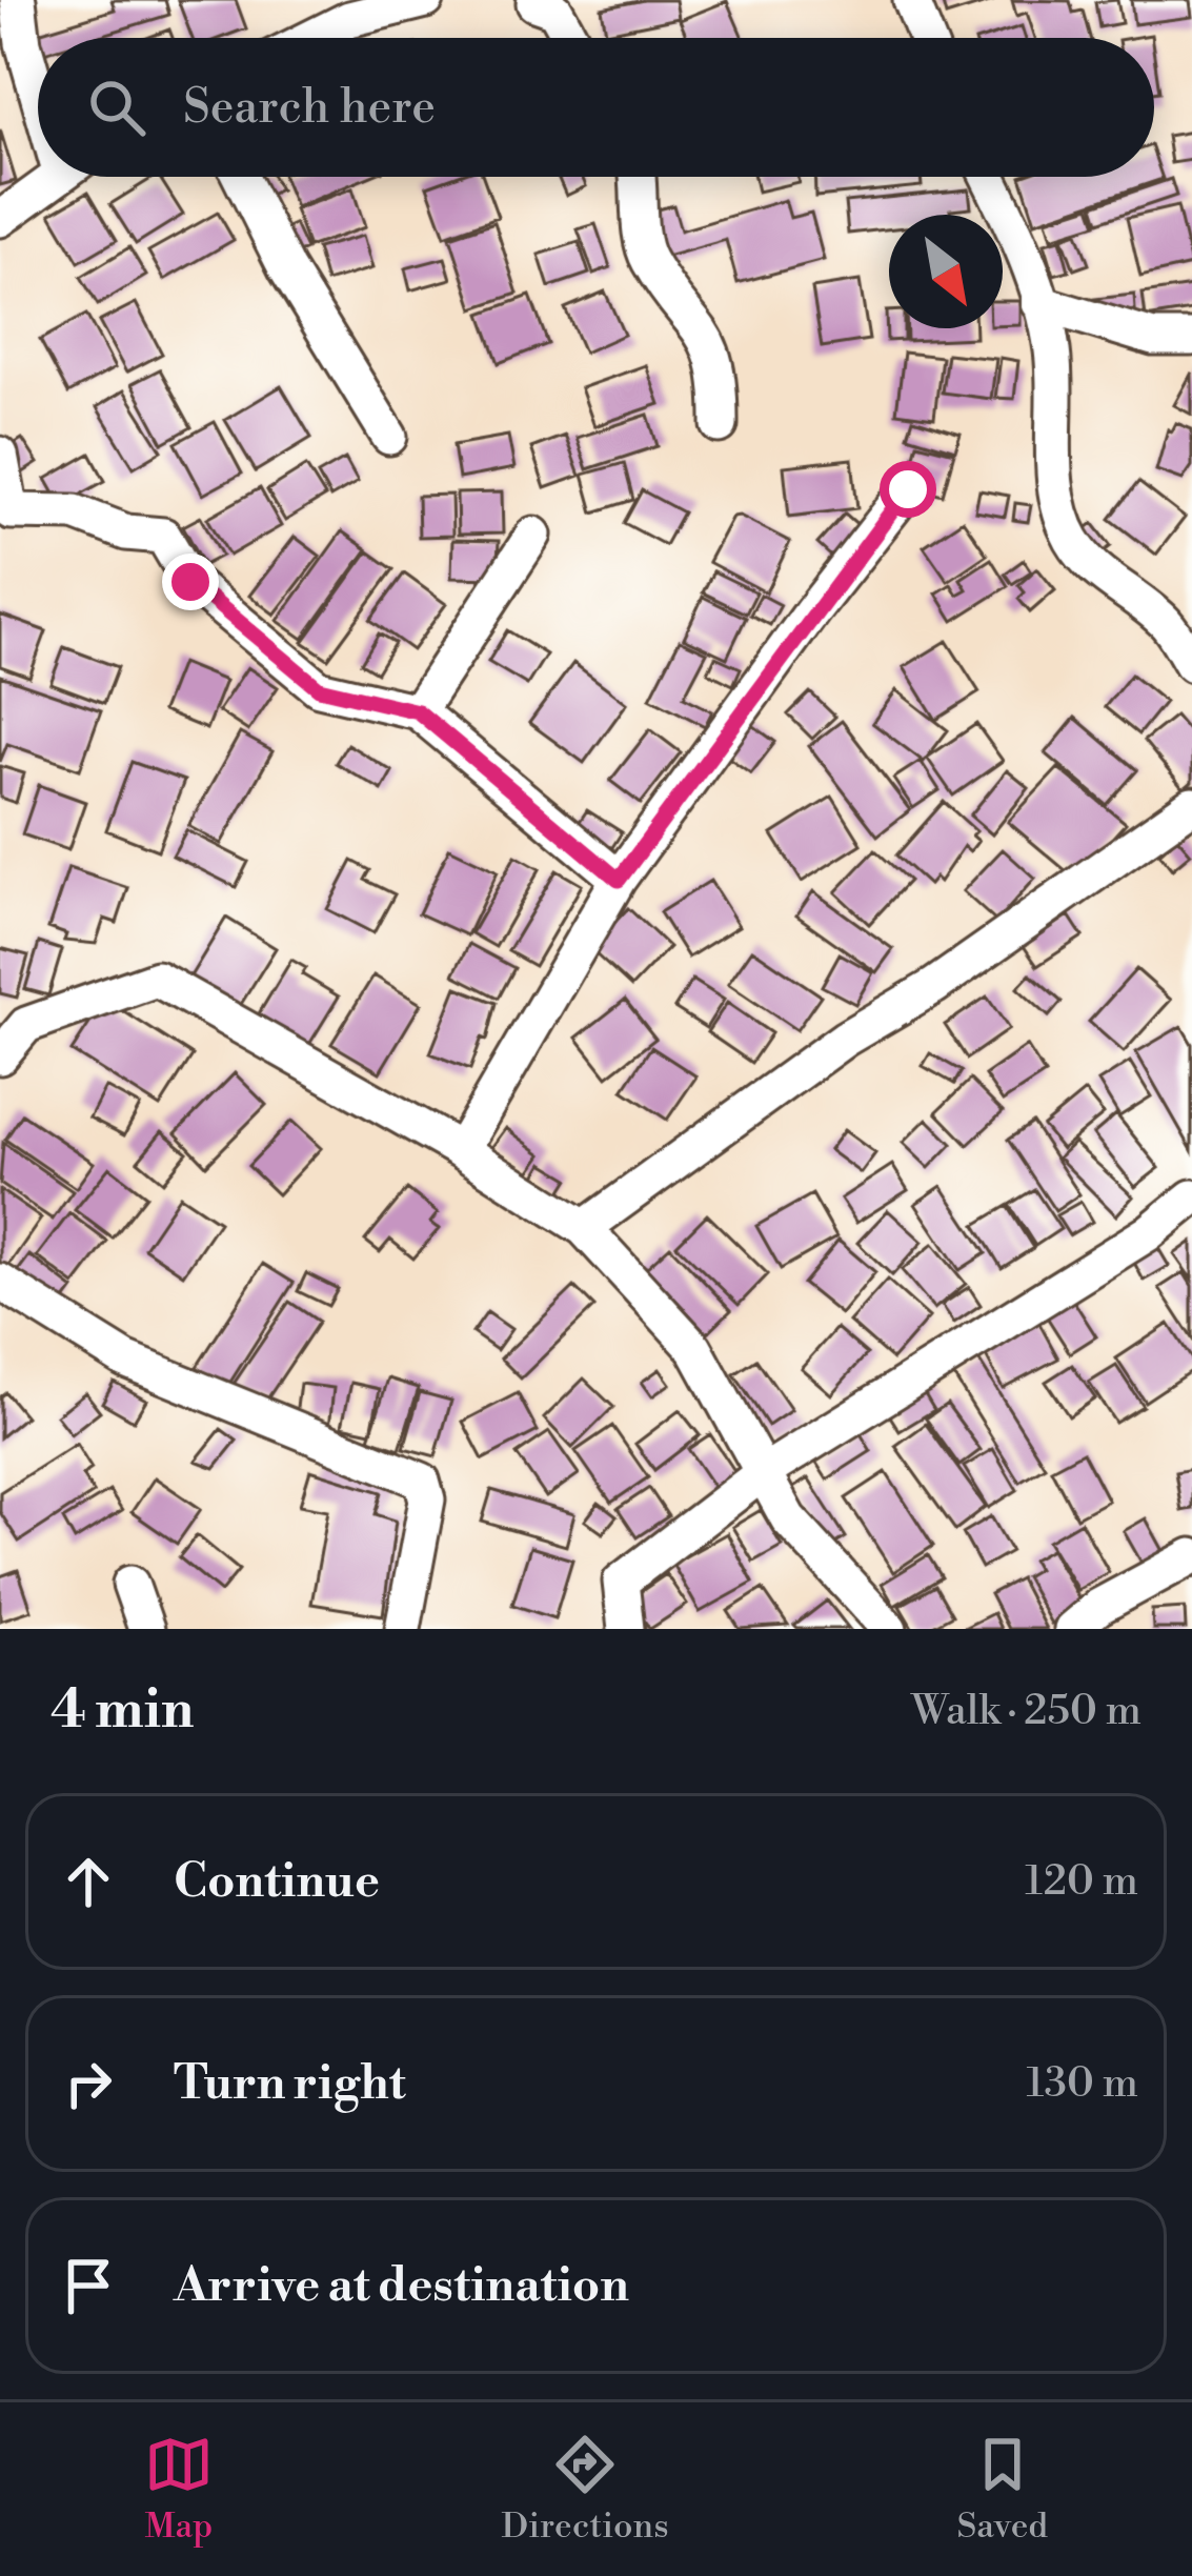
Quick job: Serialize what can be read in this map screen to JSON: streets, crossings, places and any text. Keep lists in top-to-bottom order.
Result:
{
  "north": "bottom right",
  "page": {
    "search": "Search here",
    "heading": ["4 min", "Walk · 250 m"],
    "list": [
      ["Continue", "120 m"],
      ["Turn right", "130 m"],
      "Arrive at destination"
    ],
    "nav": ["Map", "Directions", "Saved"]
  }
}
